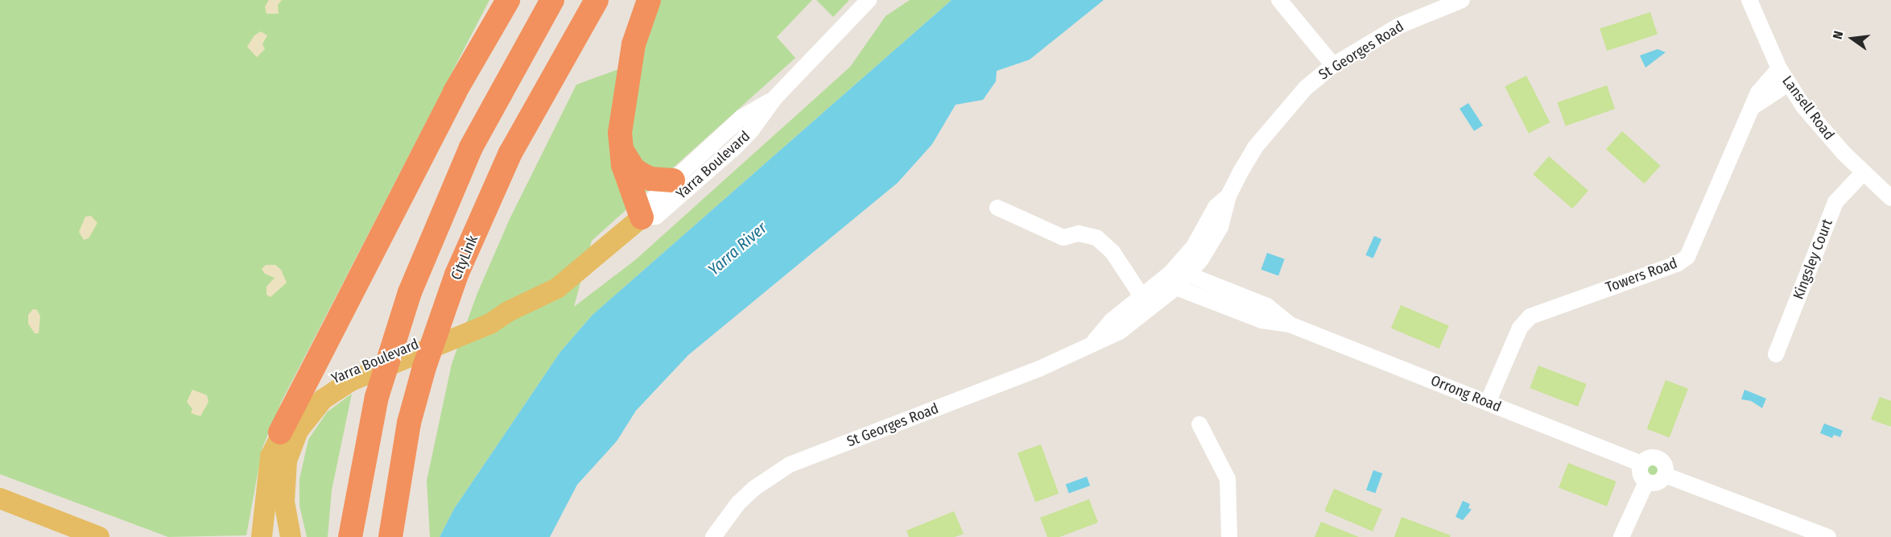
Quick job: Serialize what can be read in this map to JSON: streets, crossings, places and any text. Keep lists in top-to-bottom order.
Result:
{
  "streets": {
    "highway": ["CityLink"],
    "main road": ["Yarra Boulevard"],
    "street": [
      "St Georges Road",
      "Lansell Road",
      "Kingsley Court",
      "Towers Road",
      "Orrong Road"
    ]
  },
  "crossings": [
    ["St Georges Road", "Orrong Road"],
    ["Lansell Road", "Kingsley Court"],
    ["Lansell Road", "Towers Road"],
    ["Towers Road", "Orrong Road"]
  ],
  "water": ["Yarra River"],
  "north": "left"
}
